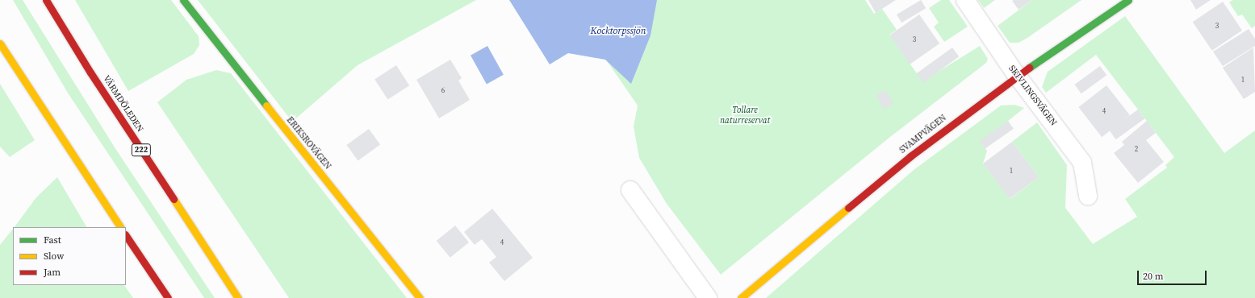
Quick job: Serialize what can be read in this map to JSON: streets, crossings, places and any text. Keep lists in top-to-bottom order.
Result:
{
  "streets": {
    "main road": [
      "VÄRMDÖLEDEN",
      "SVAMPVÄGEN",
      "ERIKSROVÄGEN",
      "222"
    ],
    "street": ["SKIVLINGSVÄGEN"]
  },
  "crossings": [
    ["SKIVLINGSVÄGEN", "SVAMPVÄGEN"]
  ],
  "water": ["Kocktorpssjön"],
  "parks": ["Tollare naturreservat"],
  "house_numbers": [
    "3",
    "3",
    "1",
    "6",
    "4",
    "2",
    "1",
    "4"
  ],
  "legend": ["Fast", "Slow", "Jam"],
  "scale_bar": "20 m"
}
